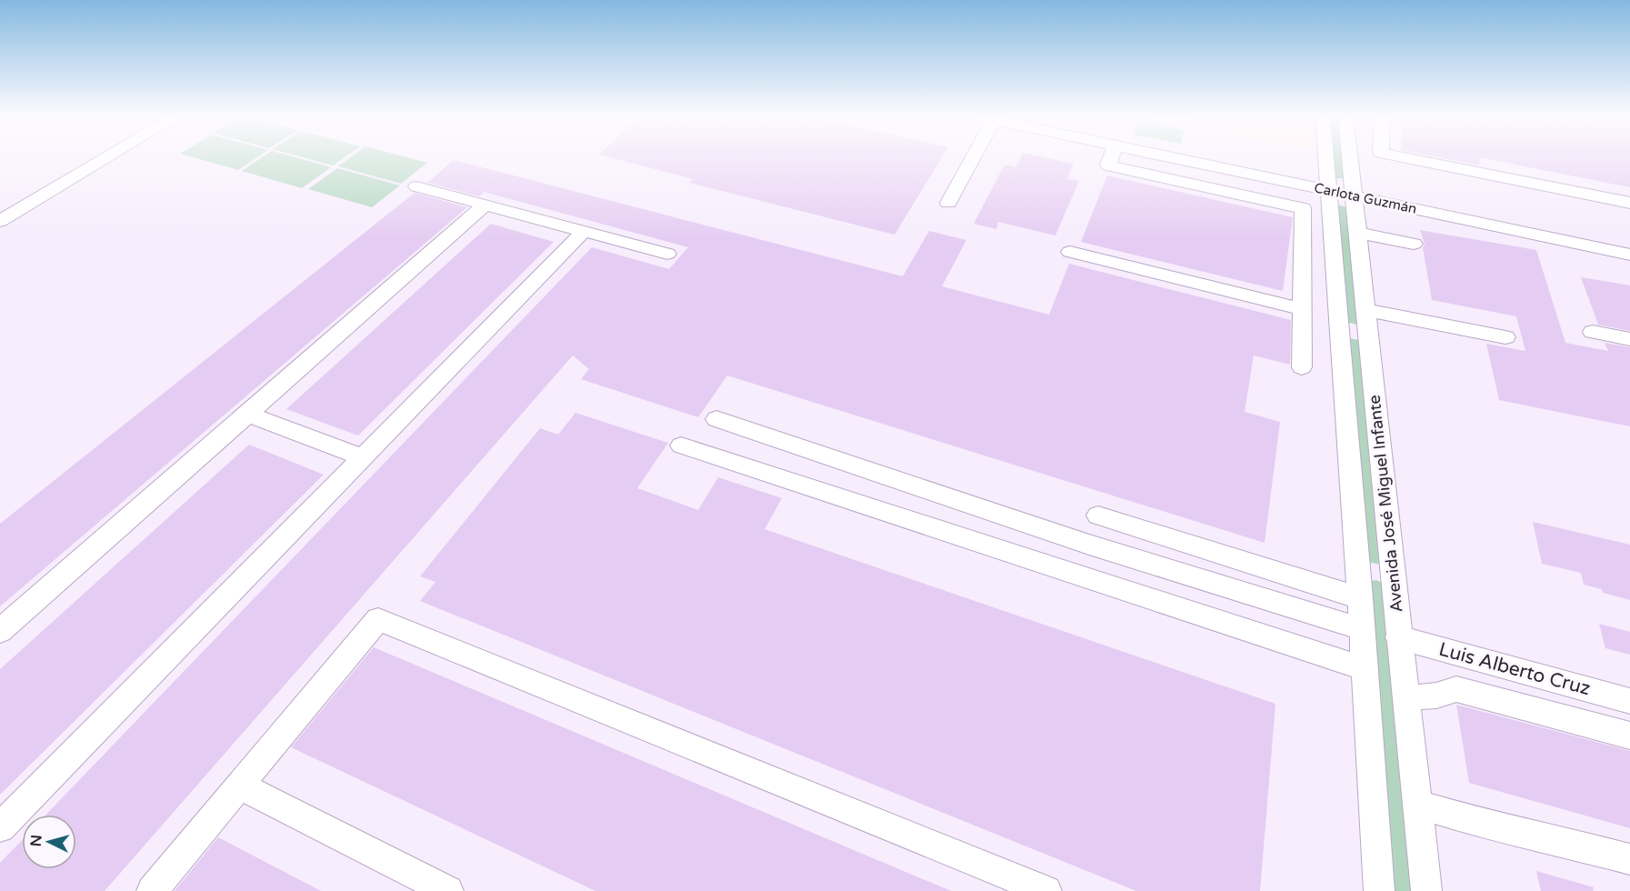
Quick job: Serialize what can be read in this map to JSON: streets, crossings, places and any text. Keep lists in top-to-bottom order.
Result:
{
  "streets": {
    "street": ["Carlota Guzmán", "Avenida José Miguel Infante", "Luis Alberto Cruz"]
  },
  "crossings": [
    ["Carlota Guzmán", "Avenida José Miguel Infante"],
    ["Avenida José Miguel Infante", "Luis Alberto Cruz"]
  ],
  "north": "left"
}
